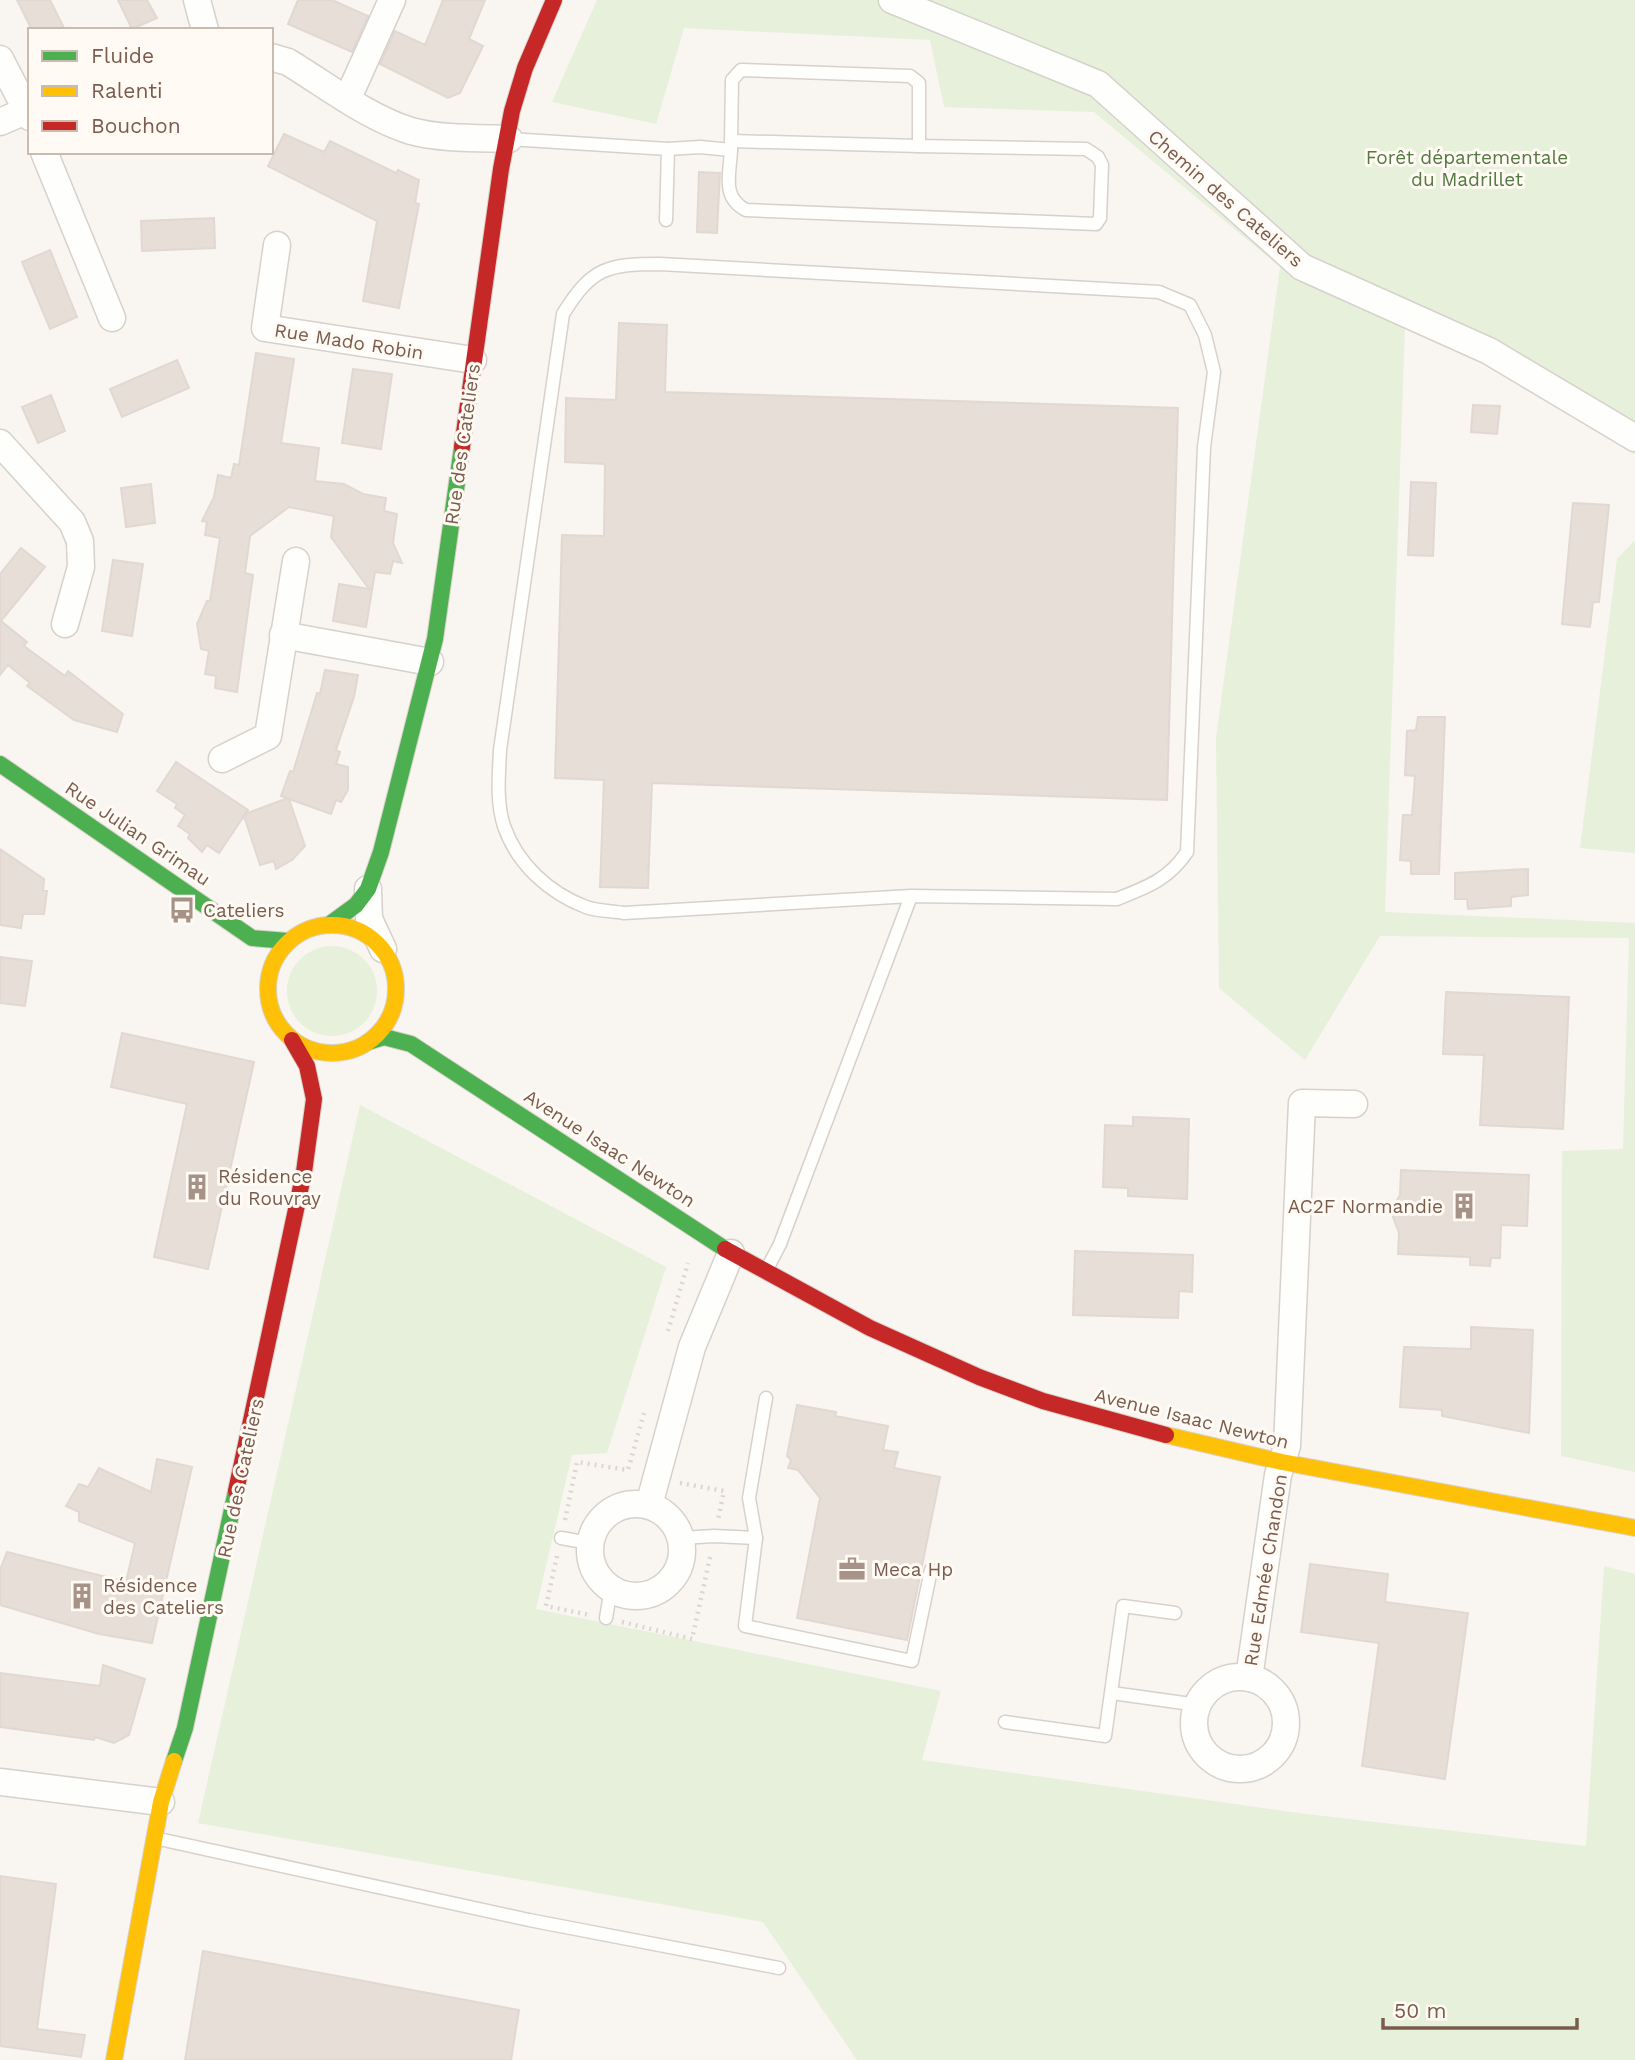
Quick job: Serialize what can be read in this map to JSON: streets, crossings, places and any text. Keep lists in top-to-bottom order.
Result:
{
  "streets": {
    "street": [
      "Chemin des Cateliers",
      "Rue Mado Robin",
      "Rue des Cateliers",
      "Rue Julian Grimau",
      "Avenue Isaac Newton",
      "Rue Edmée Chandon"
    ]
  },
  "crossings": [
    ["Rue Mado Robin", "Rue des Cateliers"],
    ["Rue des Cateliers", "Rue Julian Grimau"],
    ["Rue des Cateliers", "Avenue Isaac Newton"],
    ["Rue Julian Grimau", "Avenue Isaac Newton"],
    ["Avenue Isaac Newton", "Rue Edmée Chandon"]
  ],
  "parks": ["Forêt départementale du Madrillet"],
  "places": {
    "bus stop": ["Cateliers"],
    "building": ["Résidence du Rouvray", "AC2F Normandie", "Résidence des Cateliers"],
    "office": ["Meca Hp"]
  },
  "legend": ["Fluide", "Ralenti", "Bouchon"],
  "scale_bar": "50 m"
}
